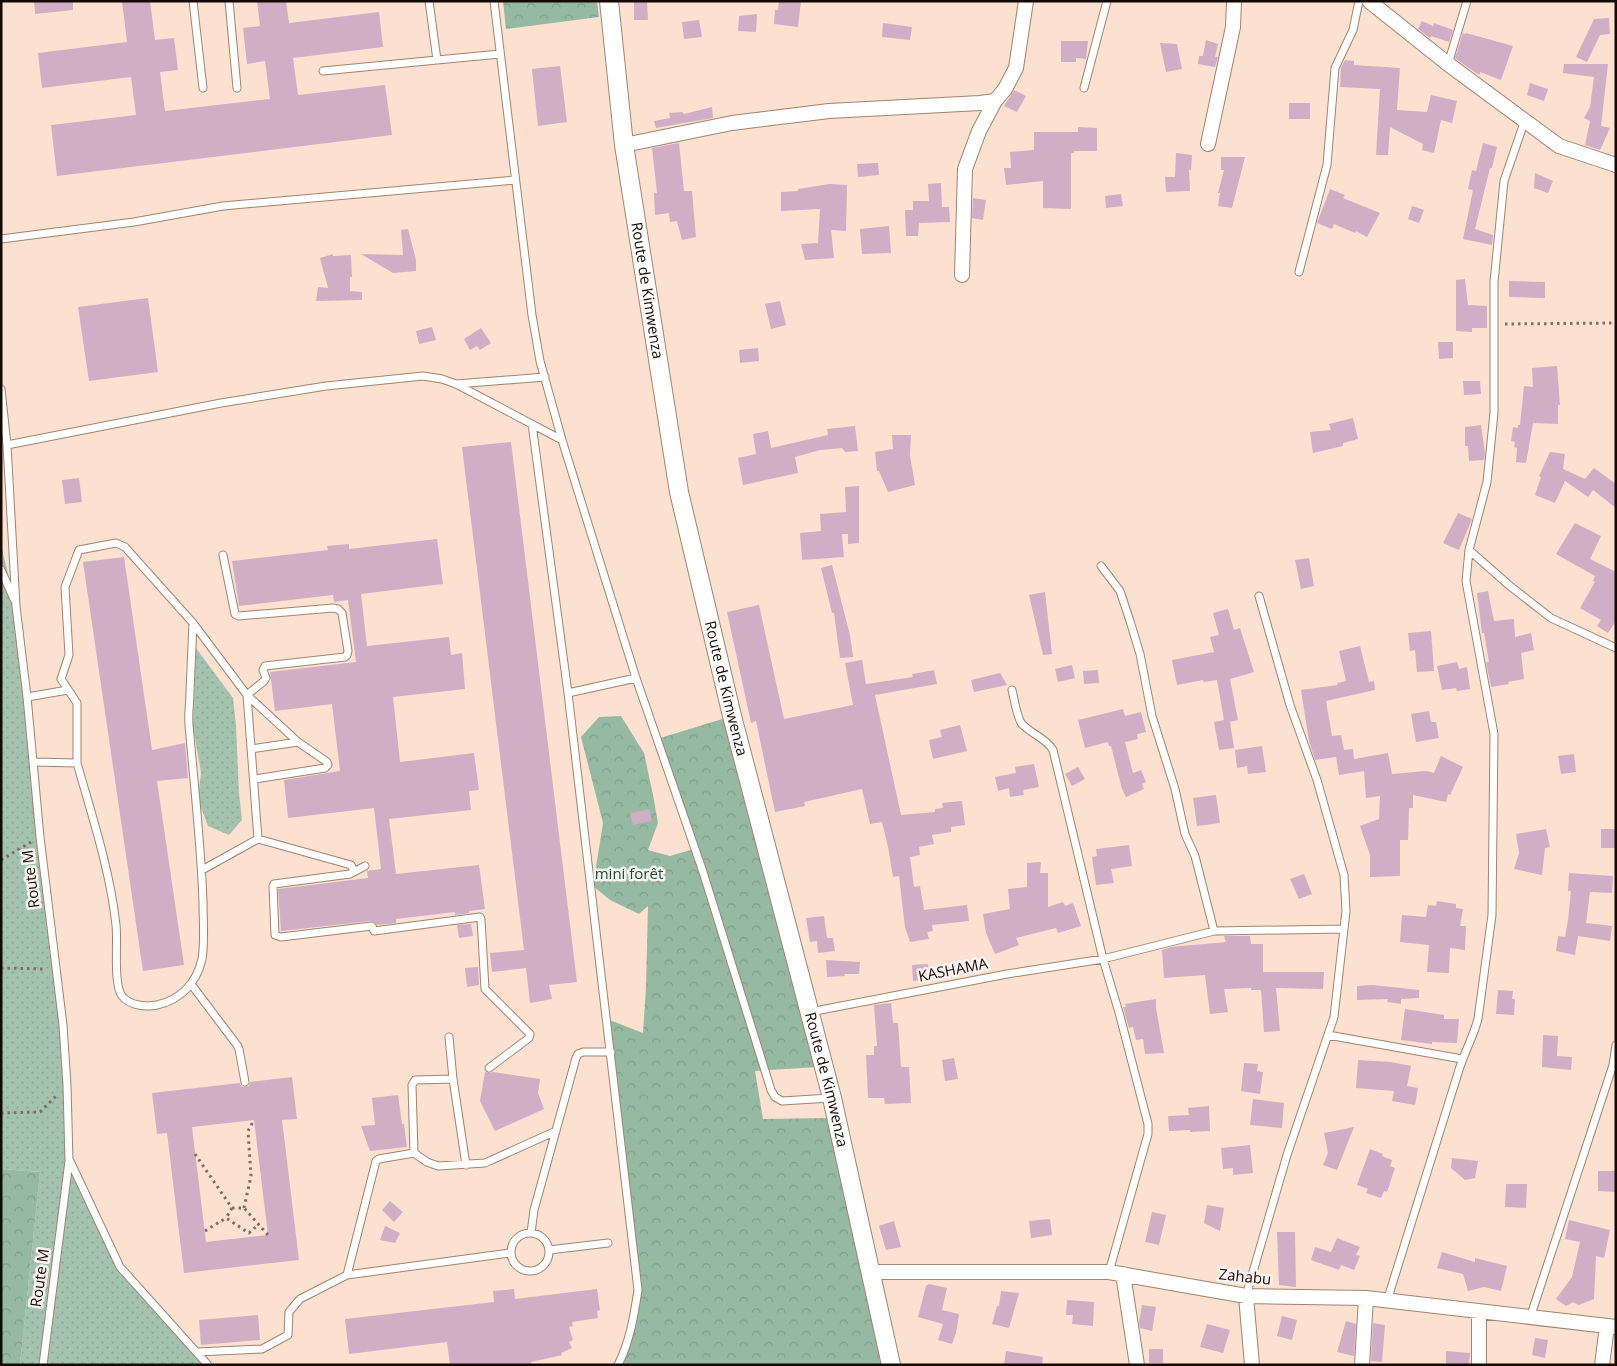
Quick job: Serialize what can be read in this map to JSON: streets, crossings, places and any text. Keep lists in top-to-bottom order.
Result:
{
  "streets": {
    "street": ["Route de Kimwenza", "Zahabu"],
    "lane": ["Route M", "KASHAMA"]
  },
  "crossings": [
    ["Route de Kimwenza", "KASHAMA"],
    ["Route de Kimwenza", "Zahabu"]
  ],
  "parks": ["mini forêt"]
}
